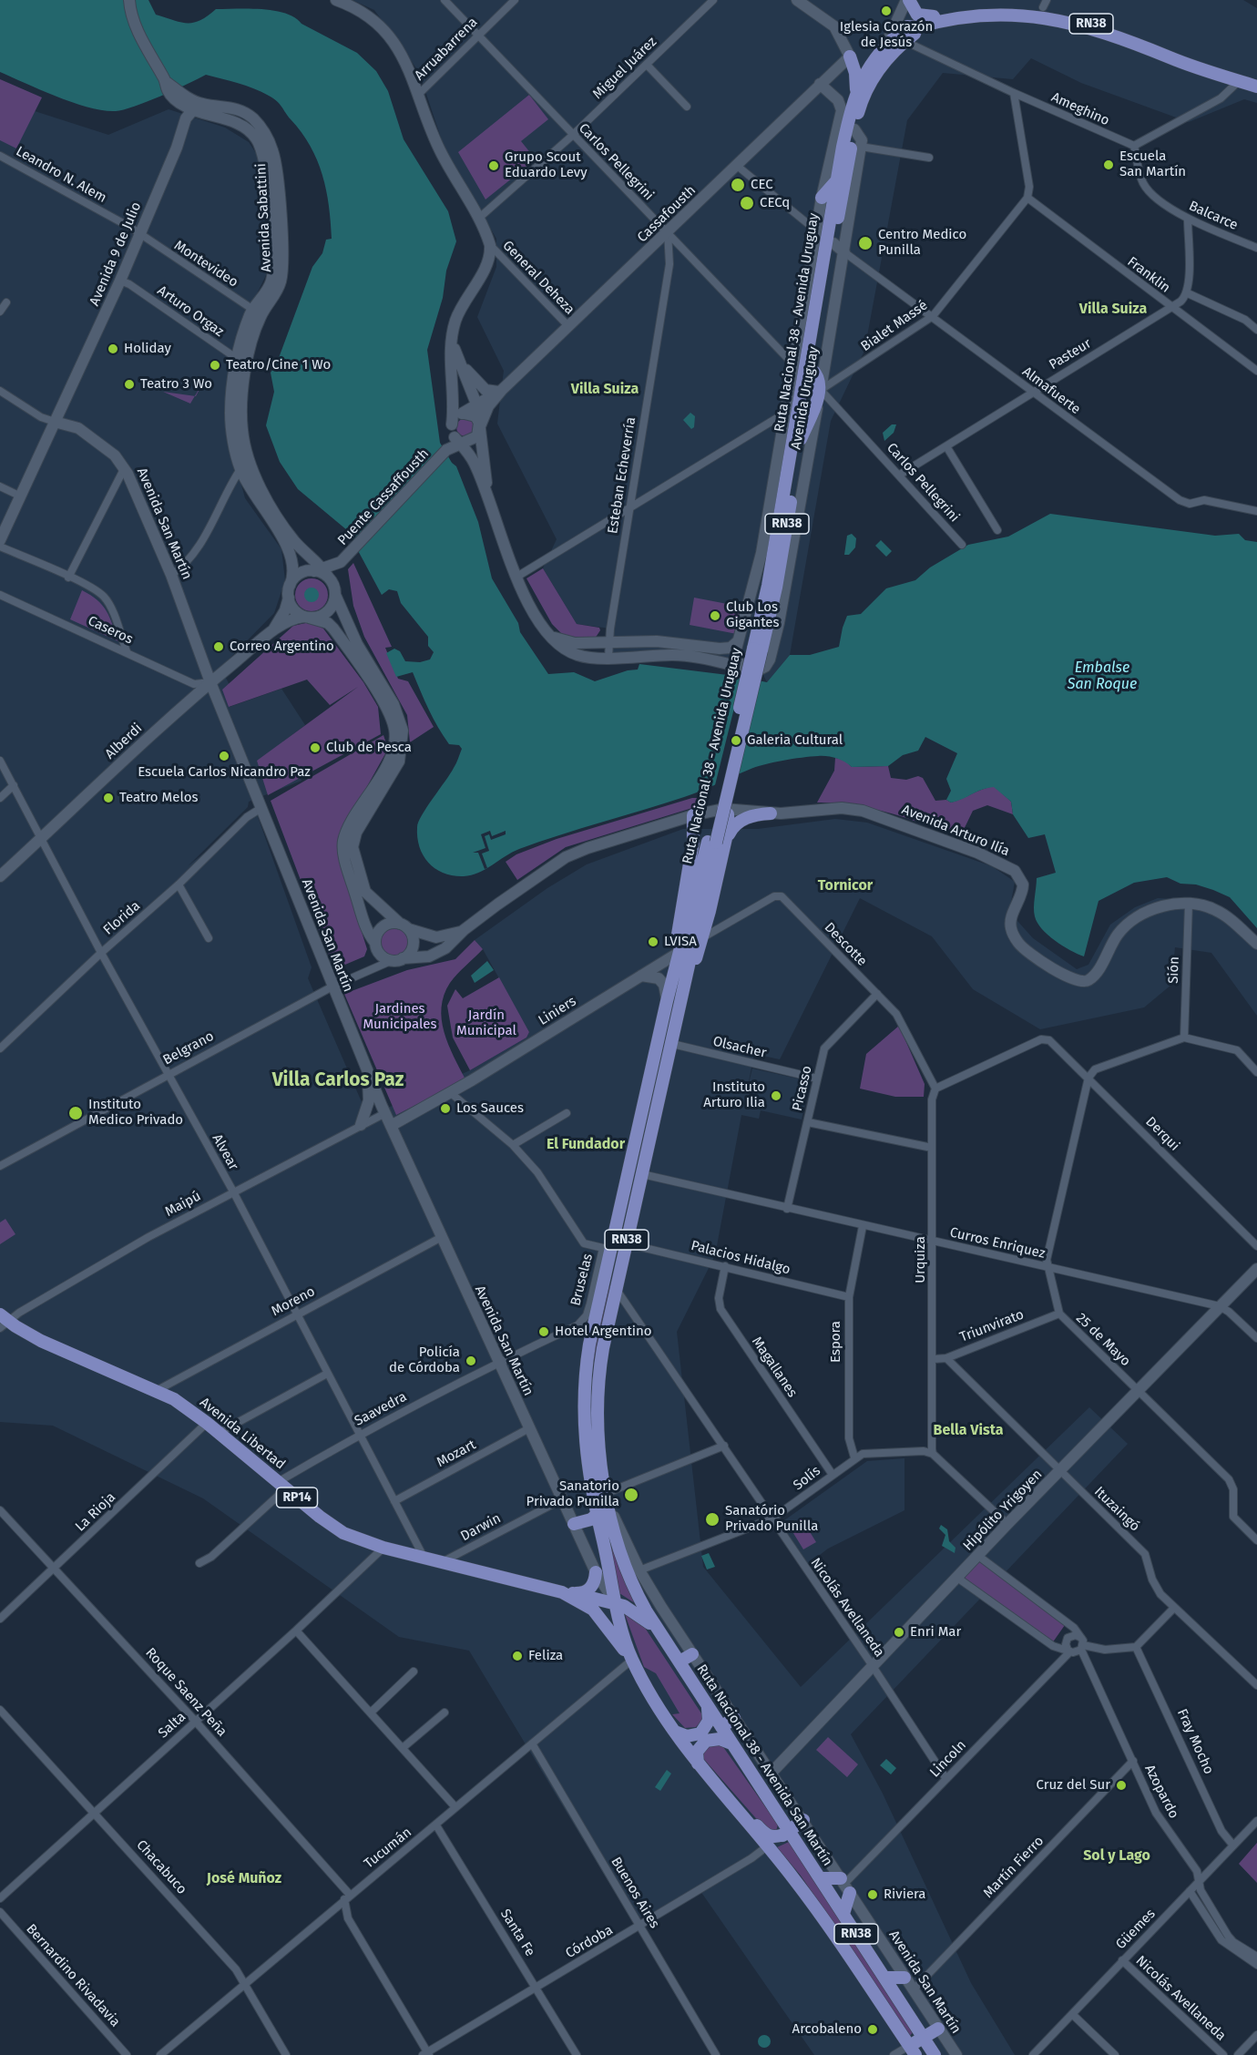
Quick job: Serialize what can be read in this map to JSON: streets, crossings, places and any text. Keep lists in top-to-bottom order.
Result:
{
  "streets": {
    "main road": [
      "RN38",
      "Cassafousth",
      "Avenida Sabattini",
      "Avenida 9 de Julio",
      "Ruta Nacional 38 - Avenida Uruguay",
      "Avenida Uruguay",
      "Puente Cassaffousth",
      "Avenida San Martín",
      "Alberdi",
      "Avenida Arturo Ilía",
      "Liniers",
      "Avenida Libertad",
      "RP14",
      "Hipólito Yrigoyen",
      "Ruta Nacional 38 - Avenida San Martín"
    ],
    "street": [
      "Arruabarrena",
      "Miguel Juárez",
      "Ameghino",
      "Carlos Pellegrini",
      "Leandro N. Alem",
      "Balcarce",
      "Montevideo",
      "Franklin",
      "General Deheza",
      "Arturo Orgaz",
      "Bialet Massé",
      "Pasteur",
      "Almafuerte",
      "Esteban Echeverría",
      "Caseros",
      "Florida",
      "Descotte",
      "Sión",
      "Olsacher",
      "Belgrano",
      "Picasso",
      "Derqui",
      "Alvear",
      "Maipú",
      "Curros Enriquez",
      "Palacios Hidalgo",
      "Urquiza",
      "Bruselas",
      "Moreno",
      "Triunvirato",
      "25 de Mayo",
      "Espora",
      "Magallanes",
      "Saavedra",
      "Mozart",
      "Solís",
      "Ituzaingó",
      "La Rioja",
      "Darwin",
      "Nicolás Avellaneda",
      "Roque Saenz Peña",
      "Salta",
      "Fray Mocho",
      "Lincoln",
      "Azopardo",
      "Tucumán",
      "Chacabuco",
      "Martín Fierro",
      "Buenos Aires",
      "Güemes",
      "Santa Fe",
      "Córdoba",
      "Bernardino Rivadavia"
    ]
  },
  "crossings": [
    ["RN38", "Ruta Nacional 38 - Avenida Uruguay"],
    ["RN38", "Avenida San Martín"],
    ["RN38", "Avenida Libertad"],
    ["RN38", "RP14"],
    ["RN38", "Tucumán"],
    ["RN38", "Córdoba"],
    ["Arruabarrena", "Carlos Pellegrini"],
    ["Miguel Juárez", "Carlos Pellegrini"],
    ["Ameghino", "Balcarce"],
    ["Ameghino", "Ruta Nacional 38 - Avenida Uruguay"],
    ["Carlos Pellegrini", "Cassafousth"],
    ["Carlos Pellegrini", "Ruta Nacional 38 - Avenida Uruguay"],
    ["Carlos Pellegrini", "Bialet Massé"],
    ["Carlos Pellegrini", "Pasteur"],
    ["Carlos Pellegrini", "Avenida Uruguay"],
    ["Carlos Pellegrini", "Esteban Echeverría"],
    ["Leandro N. Alem", "Avenida 9 de Julio"],
    ["Leandro N. Alem", "Montevideo"],
    ["Cassafousth", "General Deheza"],
    ["Cassafousth", "Avenida Uruguay"],
    ["Cassafousth", "Esteban Echeverría"],
    ["Cassafousth", "Puente Cassaffousth"],
    ["Avenida Sabattini", "Avenida 9 de Julio"],
    ["Avenida Sabattini", "Montevideo"],
    ["Avenida Sabattini", "Arturo Orgaz"],
    ["Avenida Sabattini", "Puente Cassaffousth"],
    ["Avenida Sabattini", "Alberdi"],
    ["Avenida 9 de Julio", "Montevideo"],
    ["Avenida 9 de Julio", "Arturo Orgaz"],
    ["Avenida 9 de Julio", "Avenida San Martín"],
    ["Franklin", "Bialet Massé"],
    ["Franklin", "Pasteur"],
    ["Ruta Nacional 38 - Avenida Uruguay", "Avenida Uruguay"],
    ["Ruta Nacional 38 - Avenida Uruguay", "Liniers"],
    ["Ruta Nacional 38 - Avenida Uruguay", "Olsacher"],
    ["Ruta Nacional 38 - Avenida Uruguay", "Curros Enriquez"],
    ["Ruta Nacional 38 - Avenida Uruguay", "Palacios Hidalgo"],
    ["Ruta Nacional 38 - Avenida Uruguay", "Nicolás Avellaneda"],
    ["Ruta Nacional 38 - Avenida Uruguay", "Ruta Nacional 38 - Avenida San Martín"],
    ["Bialet Massé", "Almafuerte"],
    ["Bialet Massé", "Avenida Uruguay"],
    ["Pasteur", "Almafuerte"],
    ["Almafuerte", "Avenida Uruguay"],
    ["Puente Cassaffousth", "Alberdi"],
    ["Avenida San Martín", "Caseros"],
    ["Avenida San Martín", "Alberdi"],
    ["Avenida San Martín", "Florida"],
    ["Avenida San Martín", "Liniers"],
    ["Avenida San Martín", "Belgrano"],
    ["Avenida San Martín", "Maipú"],
    ["Avenida San Martín", "Bruselas"],
    ["Avenida San Martín", "Moreno"],
    ["Avenida San Martín", "Saavedra"],
    ["Avenida San Martín", "Avenida Libertad"],
    ["Avenida San Martín", "Mozart"],
    ["Avenida San Martín", "Solís"],
    ["Avenida San Martín", "RP14"],
    ["Avenida San Martín", "Hipólito Yrigoyen"],
    ["Avenida San Martín", "Darwin"],
    ["Avenida San Martín", "Lincoln"],
    ["Avenida San Martín", "Ruta Nacional 38 - Avenida San Martín"],
    ["Avenida San Martín", "Martín Fierro"],
    ["Caseros", "Alberdi"],
    ["Alberdi", "Alvear"],
    ["Avenida Arturo Ilía", "Sión"],
    ["Florida", "Alvear"],
    ["Descotte", "Picasso"],
    ["Descotte", "Derqui"],
    ["Descotte", "Urquiza"],
    ["Olsacher", "Picasso"],
    ["Belgrano", "Alvear"],
    ["Picasso", "Curros Enriquez"],
    ["Derqui", "Urquiza"],
    ["Derqui", "25 de Mayo"],
    ["Alvear", "Maipú"],
    ["Alvear", "Moreno"],
    ["Alvear", "Saavedra"],
    ["Alvear", "Avenida Libertad"],
    ["Alvear", "Mozart"],
    ["Maipú", "Avenida Libertad"],
    ["Curros Enriquez", "Urquiza"],
    ["Curros Enriquez", "25 de Mayo"],
    ["Curros Enriquez", "Espora"],
    ["Curros Enriquez", "Hipólito Yrigoyen"],
    ["Palacios Hidalgo", "Espora"],
    ["Palacios Hidalgo", "Magallanes"],
    ["Urquiza", "Triunvirato"],
    ["Urquiza", "Solís"],
    ["Bruselas", "Saavedra"],
    ["Moreno", "Avenida Libertad"],
    ["Triunvirato", "25 de Mayo"],
    ["Triunvirato", "Ituzaingó"],
    ["25 de Mayo", "Hipólito Yrigoyen"],
    ["Espora", "Solís"],
    ["Magallanes", "Solís"],
    ["Saavedra", "Avenida Libertad"],
    ["Avenida Libertad", "RP14"],
    ["Avenida Libertad", "La Rioja"],
    ["Avenida Libertad", "Darwin"],
    ["Avenida Libertad", "Salta"],
    ["Avenida Libertad", "Tucumán"],
    ["Solís", "Nicolás Avellaneda"],
    ["RP14", "Ruta Nacional 38 - Avenida San Martín"],
    ["Ituzaingó", "Hipólito Yrigoyen"],
    ["Hipólito Yrigoyen", "Nicolás Avellaneda"],
    ["Hipólito Yrigoyen", "Azopardo"],
    ["La Rioja", "Roque Saenz Peña"],
    ["Nicolás Avellaneda", "Lincoln"],
    ["Nicolás Avellaneda", "Güemes"],
    ["Roque Saenz Peña", "Salta"],
    ["Roque Saenz Peña", "Tucumán"],
    ["Roque Saenz Peña", "Córdoba"],
    ["Salta", "Chacabuco"],
    ["Fray Mocho", "Güemes"],
    ["Lincoln", "Azopardo"],
    ["Azopardo", "Martín Fierro"],
    ["Azopardo", "Güemes"],
    ["Tucumán", "Chacabuco"],
    ["Tucumán", "Buenos Aires"],
    ["Tucumán", "Santa Fe"],
    ["Buenos Aires", "Córdoba"],
    ["Santa Fe", "Córdoba"]
  ],
  "districts": [
    "Villa Suiza",
    "Villa Suiza",
    "Tornicor",
    "Villa Carlos Paz",
    "El Fundador",
    "Bella Vista",
    "Sol y Lago",
    "José Muñoz"
  ],
  "water": ["Embalse San Roque"],
  "parks": ["Jardines Municipales", "Jardín Municipal"],
  "places": [
    "Iglesia Corazón de Jesús",
    "Escuela San Martín",
    "Grupo Scout Eduardo Levy",
    "CEC",
    "CECq",
    "Centro Medico Punilla",
    "Holiday",
    "Teatro/Cine 1 Wo",
    "Teatro 3 Wo",
    "Club Los Gigantes",
    "Correo Argentino",
    "Galeria Cultural",
    "Club de Pesca",
    "Escuela Carlos Nicandro Paz",
    "Teatro Melos",
    "LVISA",
    "Instituto Arturo Ilia",
    "Los Sauces",
    "Instituto Medico Privado",
    "Hotel Argentino",
    "Policía de Córdoba",
    "Sanatorio Privado Punilla",
    "Sanatório Privado Punilla",
    "Enri Mar",
    "Feliza",
    "Cruz del Sur",
    "Riviera",
    "Arcobaleno"
  ]
}
